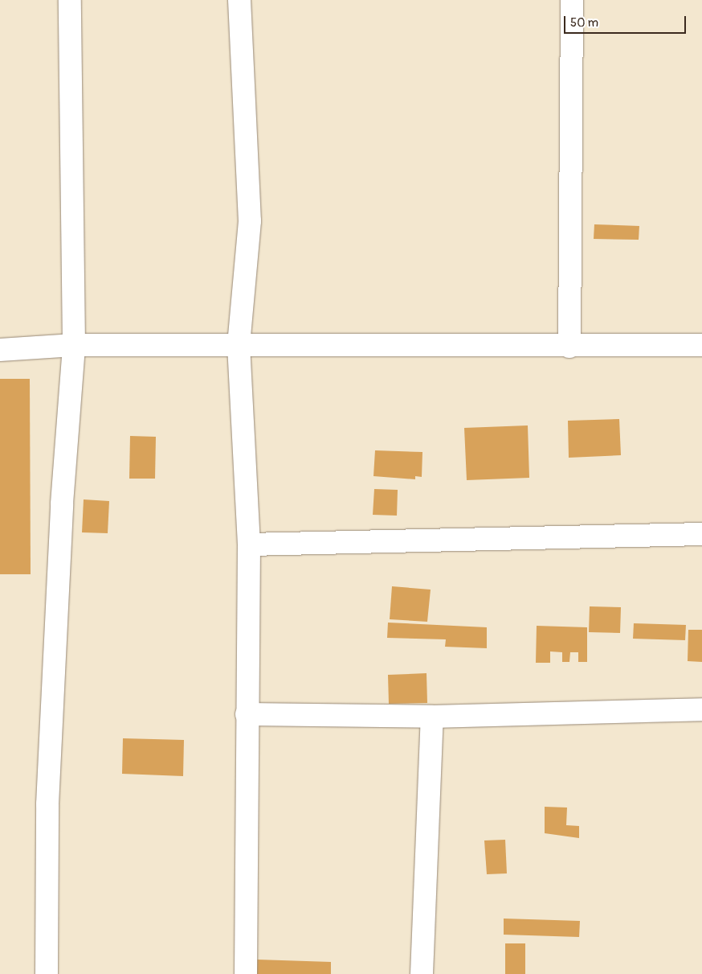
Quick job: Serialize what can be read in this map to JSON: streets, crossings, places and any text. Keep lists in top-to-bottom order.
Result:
{
  "scale_bar": "50 m"
}
